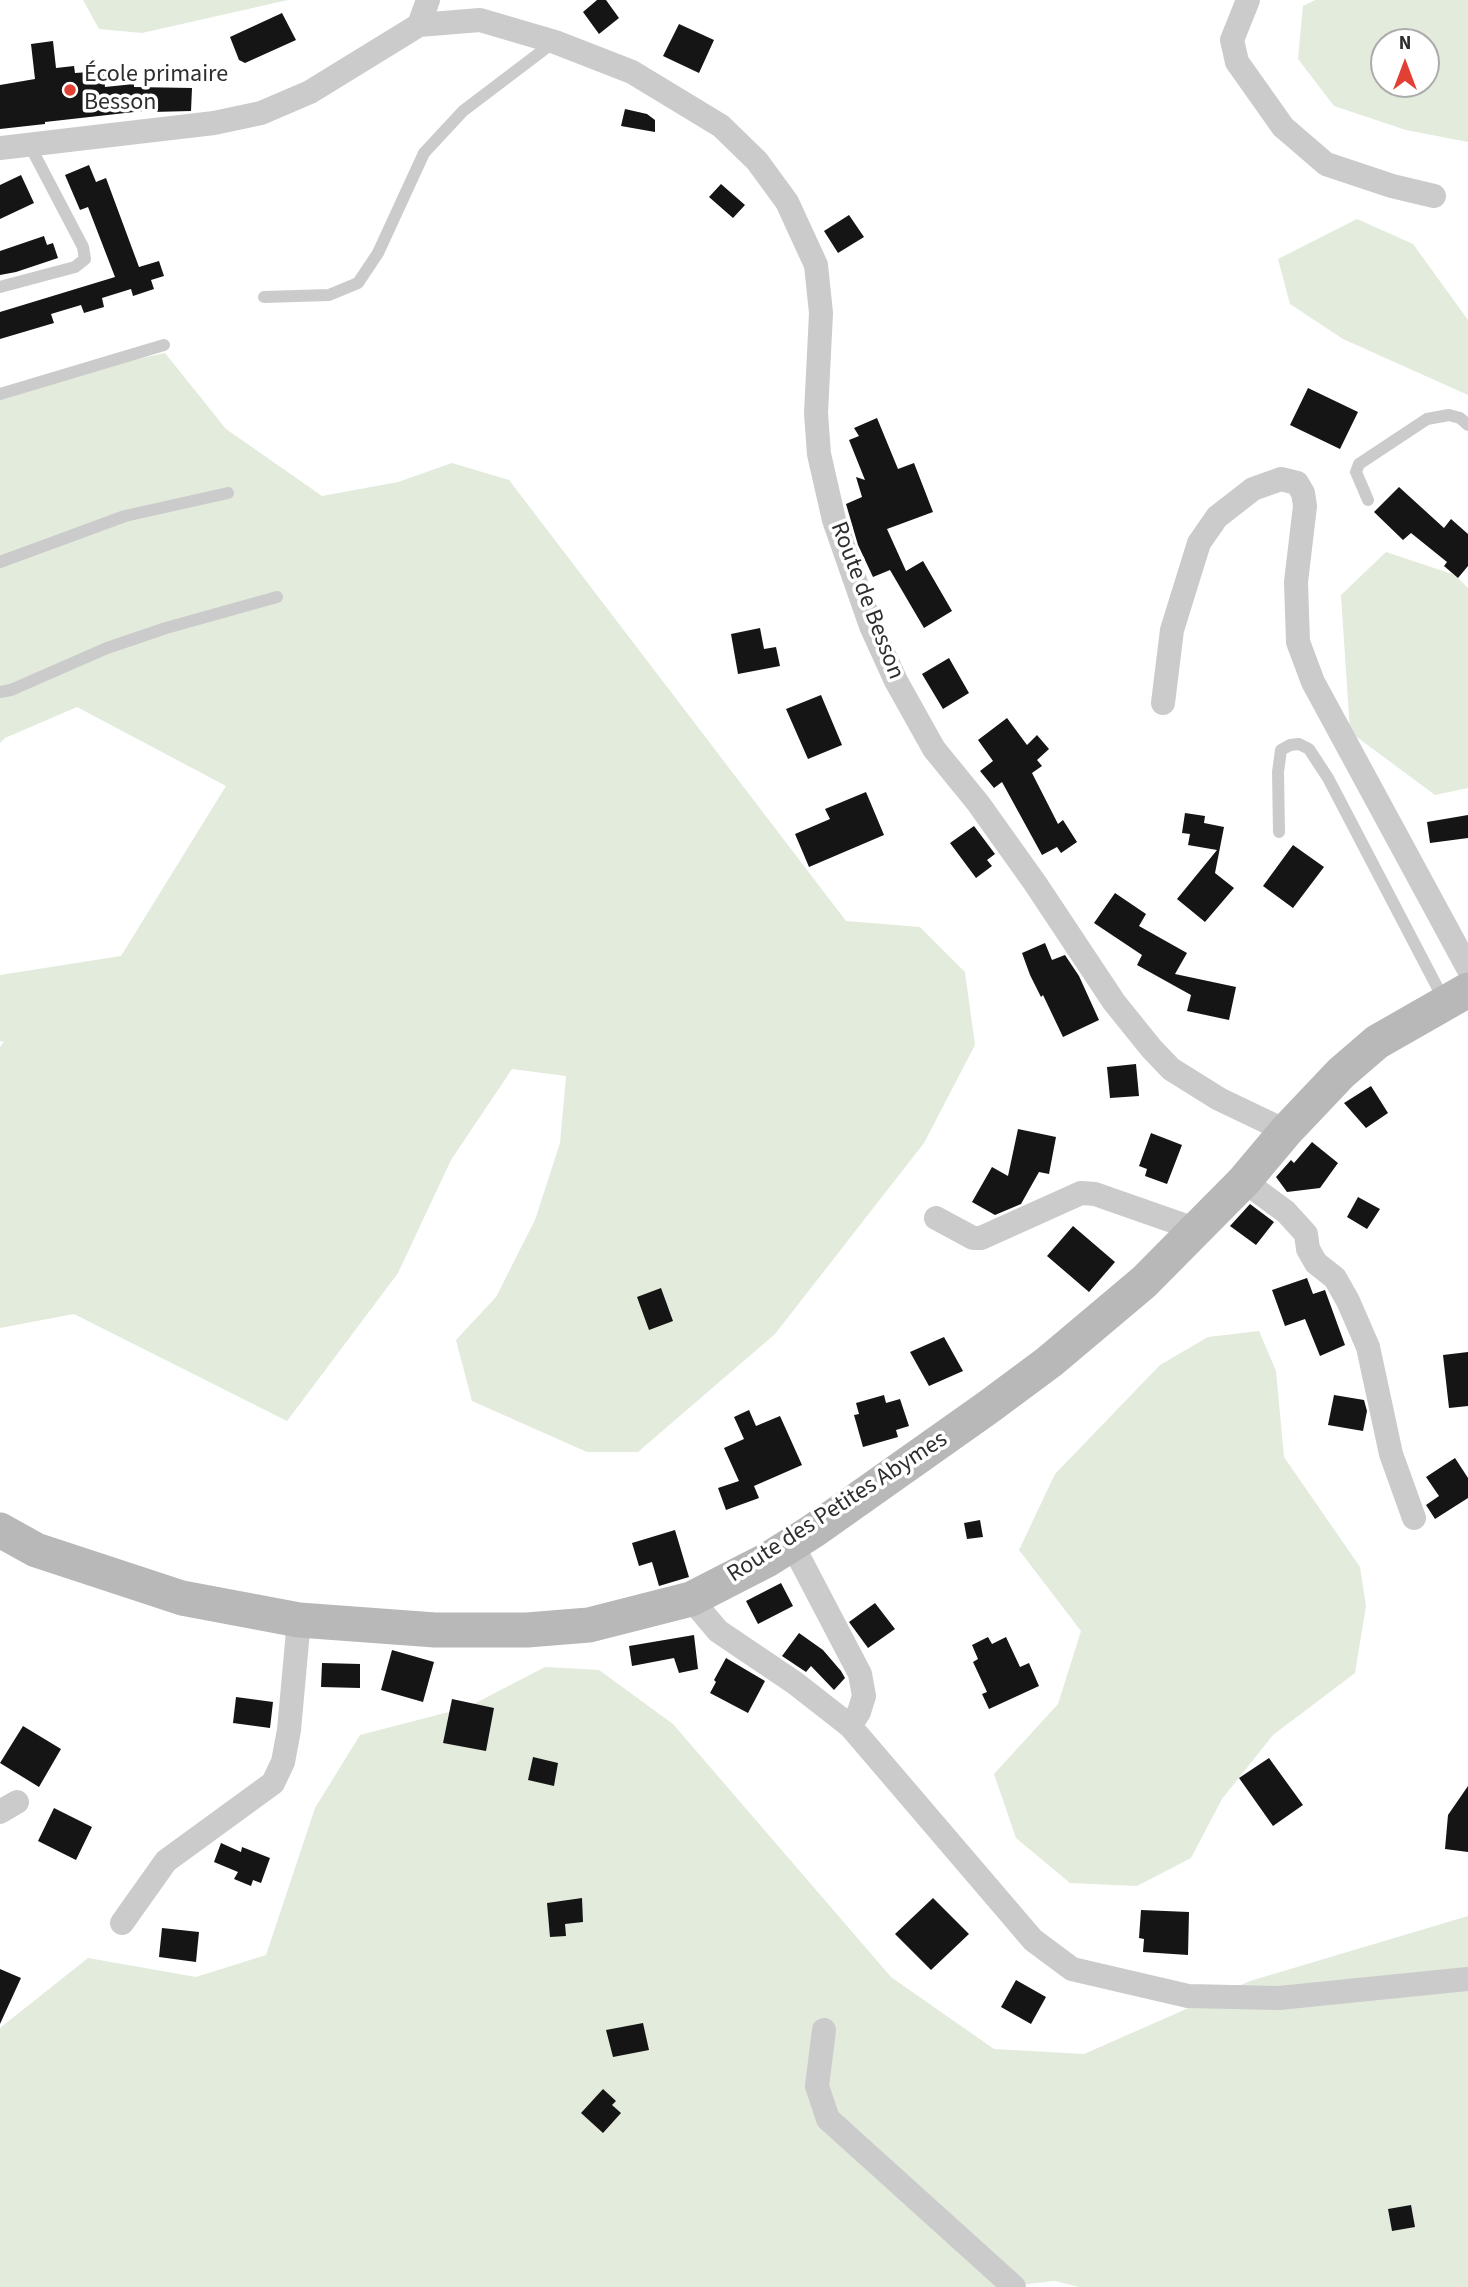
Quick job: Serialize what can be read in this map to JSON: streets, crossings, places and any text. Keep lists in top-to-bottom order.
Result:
{
  "streets": {
    "main road": ["Route des Petites Abymes"],
    "street": ["Route de Besson"]
  },
  "crossings": [
    ["Route de Besson", "Route des Petites Abymes"]
  ],
  "places": ["École primaire Besson"],
  "north": "top"
}
